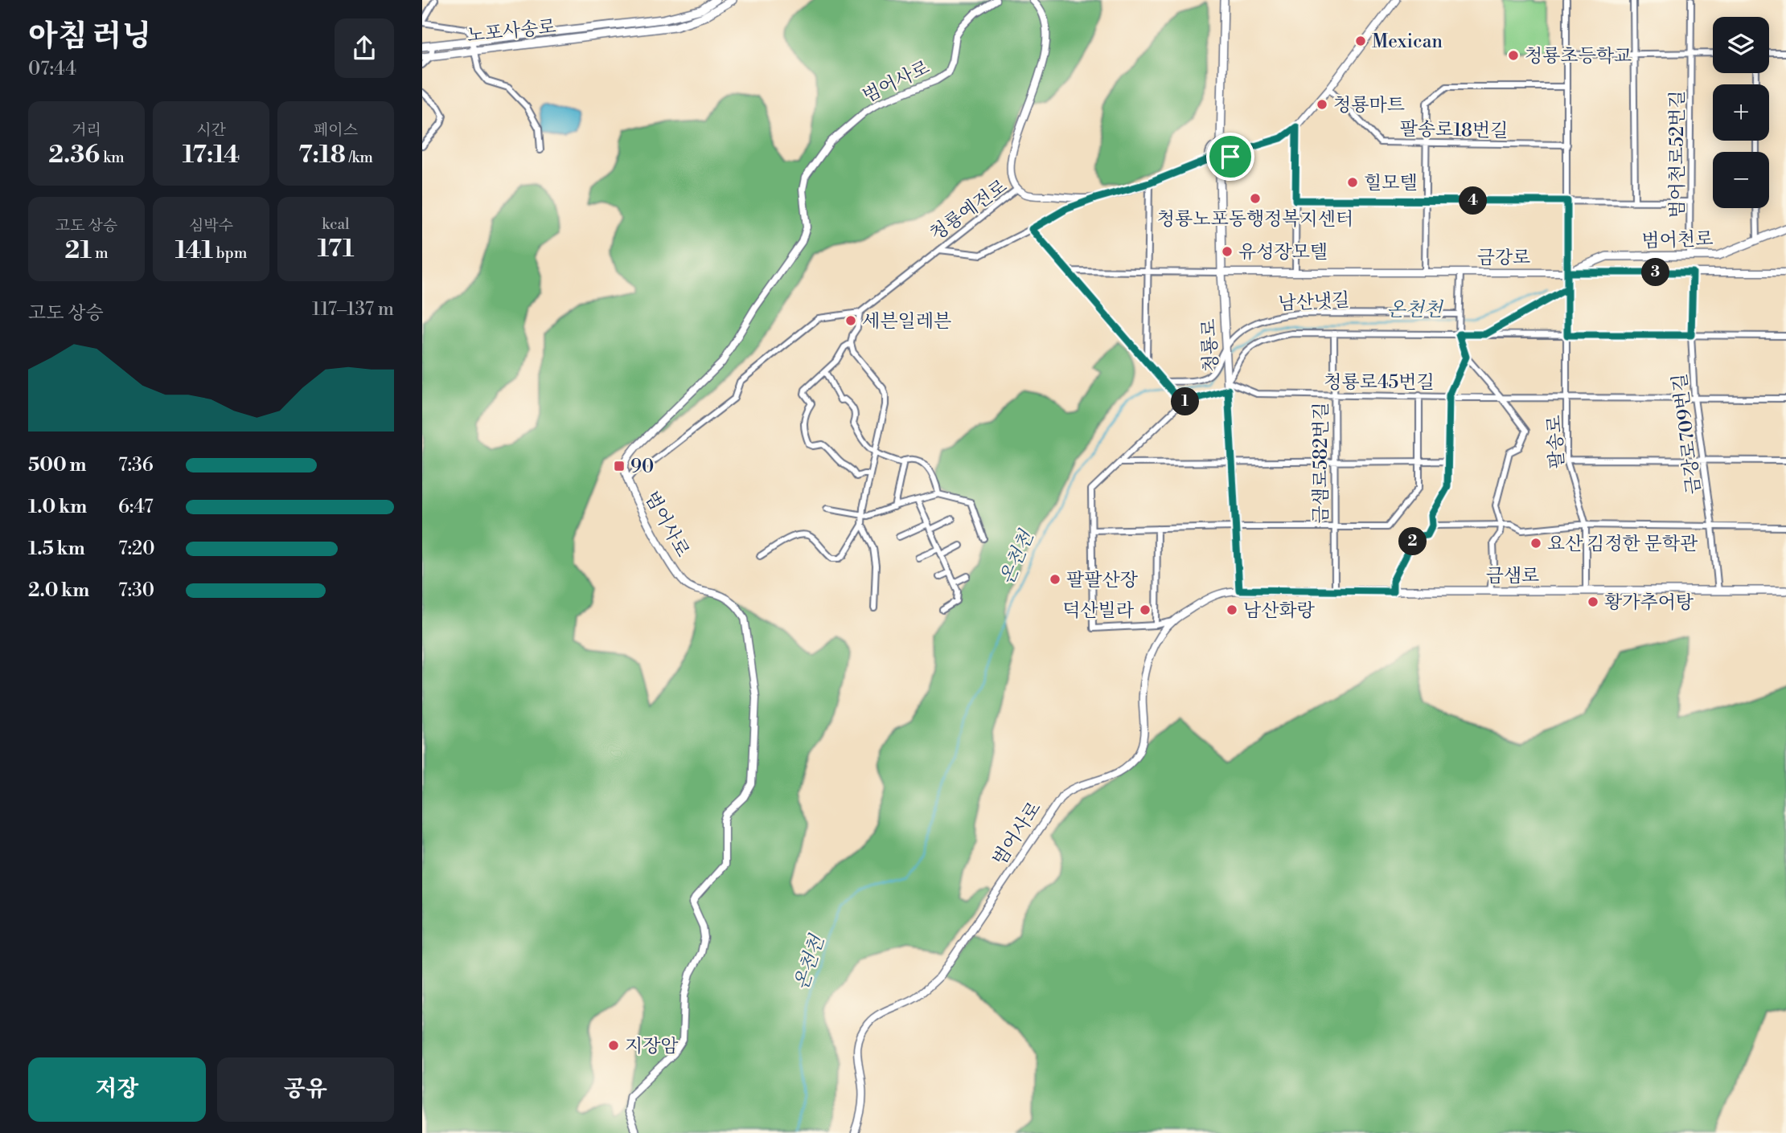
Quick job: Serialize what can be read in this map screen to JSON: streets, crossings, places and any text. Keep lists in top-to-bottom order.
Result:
{
  "streets": {
    "main road": [
      "노포사송로",
      "범어천로",
      "청룡로",
      "금샘로"
    ],
    "street": [
      "범어사로",
      "팔송로18번길",
      "범어천로52번길",
      "청룡예전로",
      "금강로",
      "남산냇길",
      "청룡로45번길",
      "금강로709번길",
      "팔송로",
      "금샘로582번길"
    ]
  },
  "crossings": [
    ["범어사로", "청룡로"],
    ["범어사로", "금샘로"],
    ["팔송로18번길", "팔송로"],
    ["범어천로52번길", "범어천로"],
    ["청룡예전로", "청룡로"],
    ["범어천로", "금강로"],
    ["범어천로", "팔송로"],
    ["금강로", "청룡로"],
    ["금강로", "금강로709번길"],
    ["금강로", "팔송로"],
    ["남산냇길", "청룡로"],
    ["청룡로", "청룡로45번길"],
    ["청룡로", "금샘로"],
    ["청룡로45번길", "금강로709번길"],
    ["청룡로45번길", "팔송로"],
    ["청룡로45번길", "금샘로582번길"],
    ["금강로709번길", "금샘로"],
    ["팔송로", "금샘로"],
    ["금샘로582번길", "금샘로"]
  ],
  "water": ["온천천"],
  "places": {
    "other": [
      "Mexican",
      "청룡초등학교",
      "청룡마트",
      "힐모텔",
      "청룡노포동행정복지센터",
      "유성장모텔",
      "세븐일레븐",
      "요산 김정한 문학관",
      "팔팔산장",
      "황가추어탕",
      "덕산빌라",
      "남산화랑",
      "지장암"
    ],
    "transit": ["90"]
  },
  "page": {
    "heading": ["아침 러닝", "07:44"],
    "map_buttons": ["+", "−"],
    "stats": [
      ["거리", "2.36 km"],
      ["시간", "17:14"],
      ["페이스", "7:18 /km"],
      ["고도 상승", "21 m"],
      ["심박수", "141 bpm"],
      ["kcal", "171"]
    ],
    "pins": [
      "4",
      "3",
      "1",
      "2"
    ],
    "chart": ["고도 상승", "117–137 m"],
    "list": [
      {
        "name": "500 m",
        "note": "7:36"
      },
      {
        "name": "1.0 km",
        "note": "6:47"
      },
      {
        "name": "1.5 km",
        "note": "7:20"
      },
      {
        "name": "2.0 km",
        "note": "7:30"
      }
    ],
    "buttons": ["저장", "공유"]
  }
}
